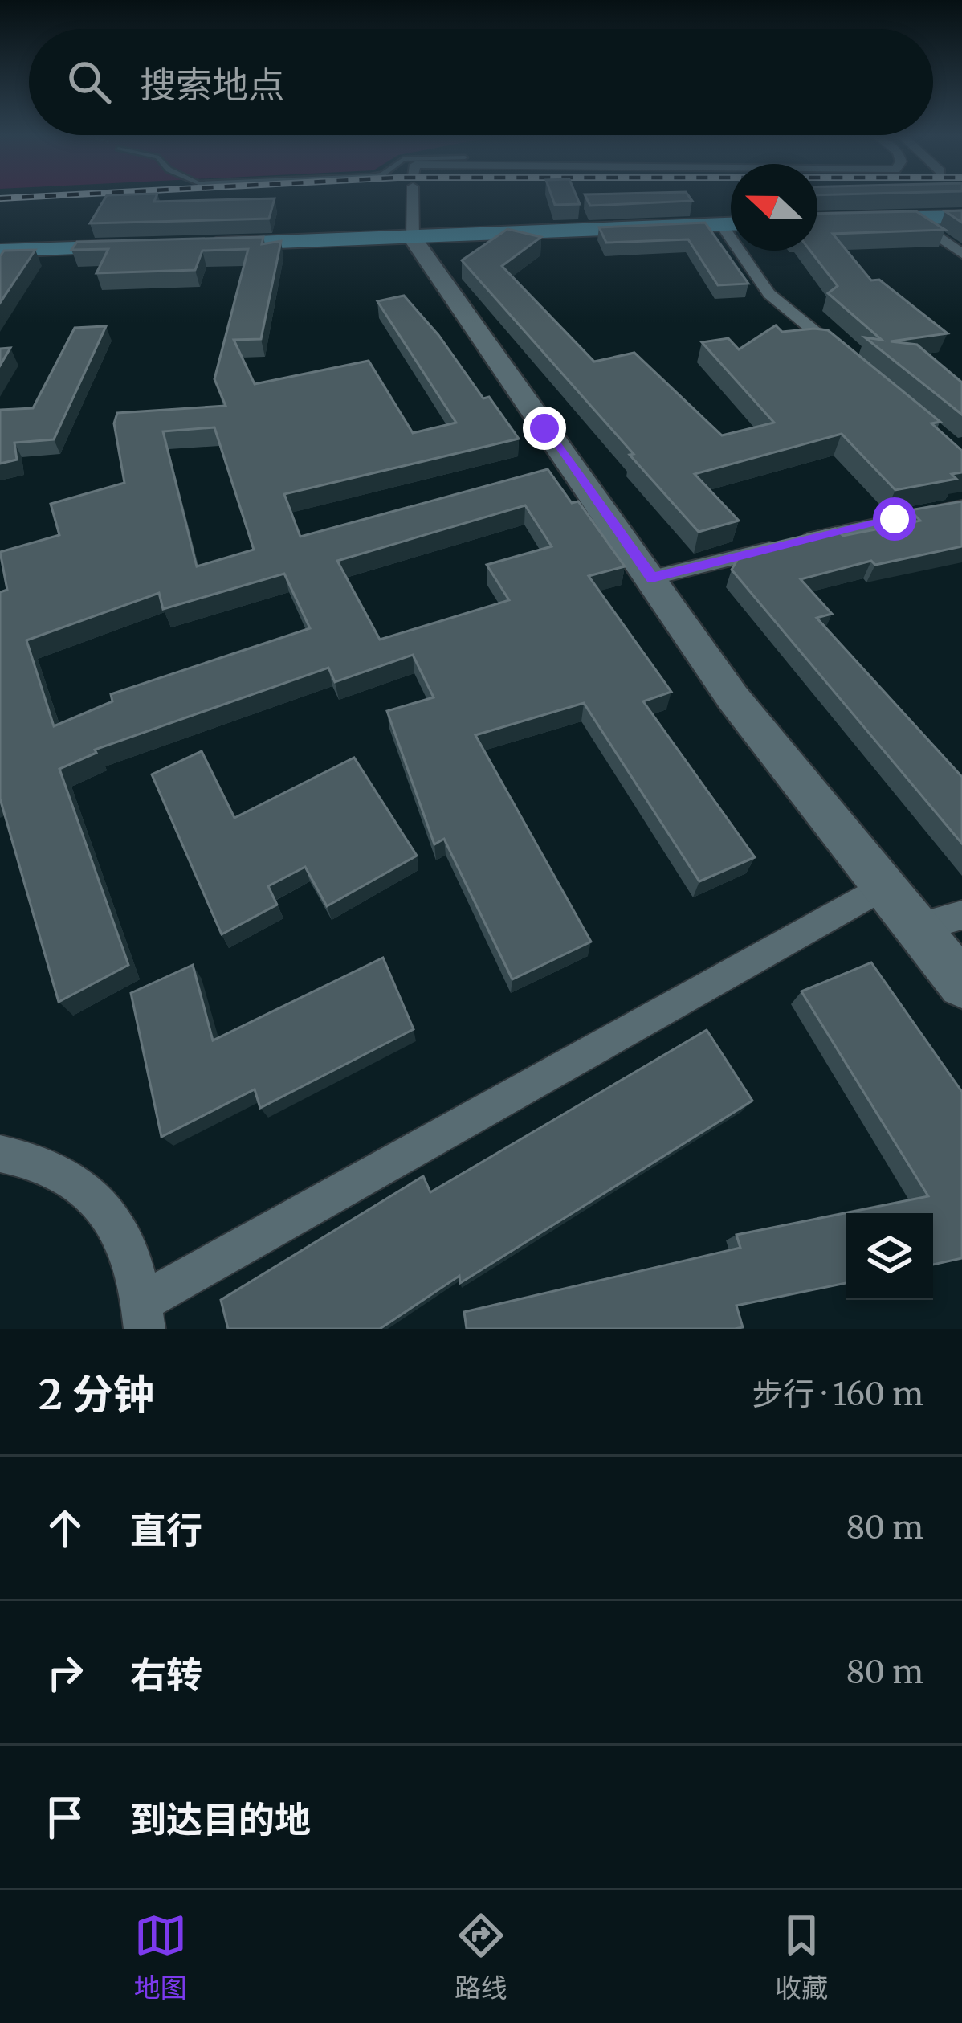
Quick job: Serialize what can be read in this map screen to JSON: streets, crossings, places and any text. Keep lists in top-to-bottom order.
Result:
{
  "north": "left",
  "page": {
    "search": "搜索地点",
    "heading": ["2 分钟", "步行 · 160 m"],
    "list": [
      ["直行", "80 m"],
      ["右转", "80 m"],
      "到达目的地"
    ],
    "nav": ["地图", "路线", "收藏"]
  }
}
